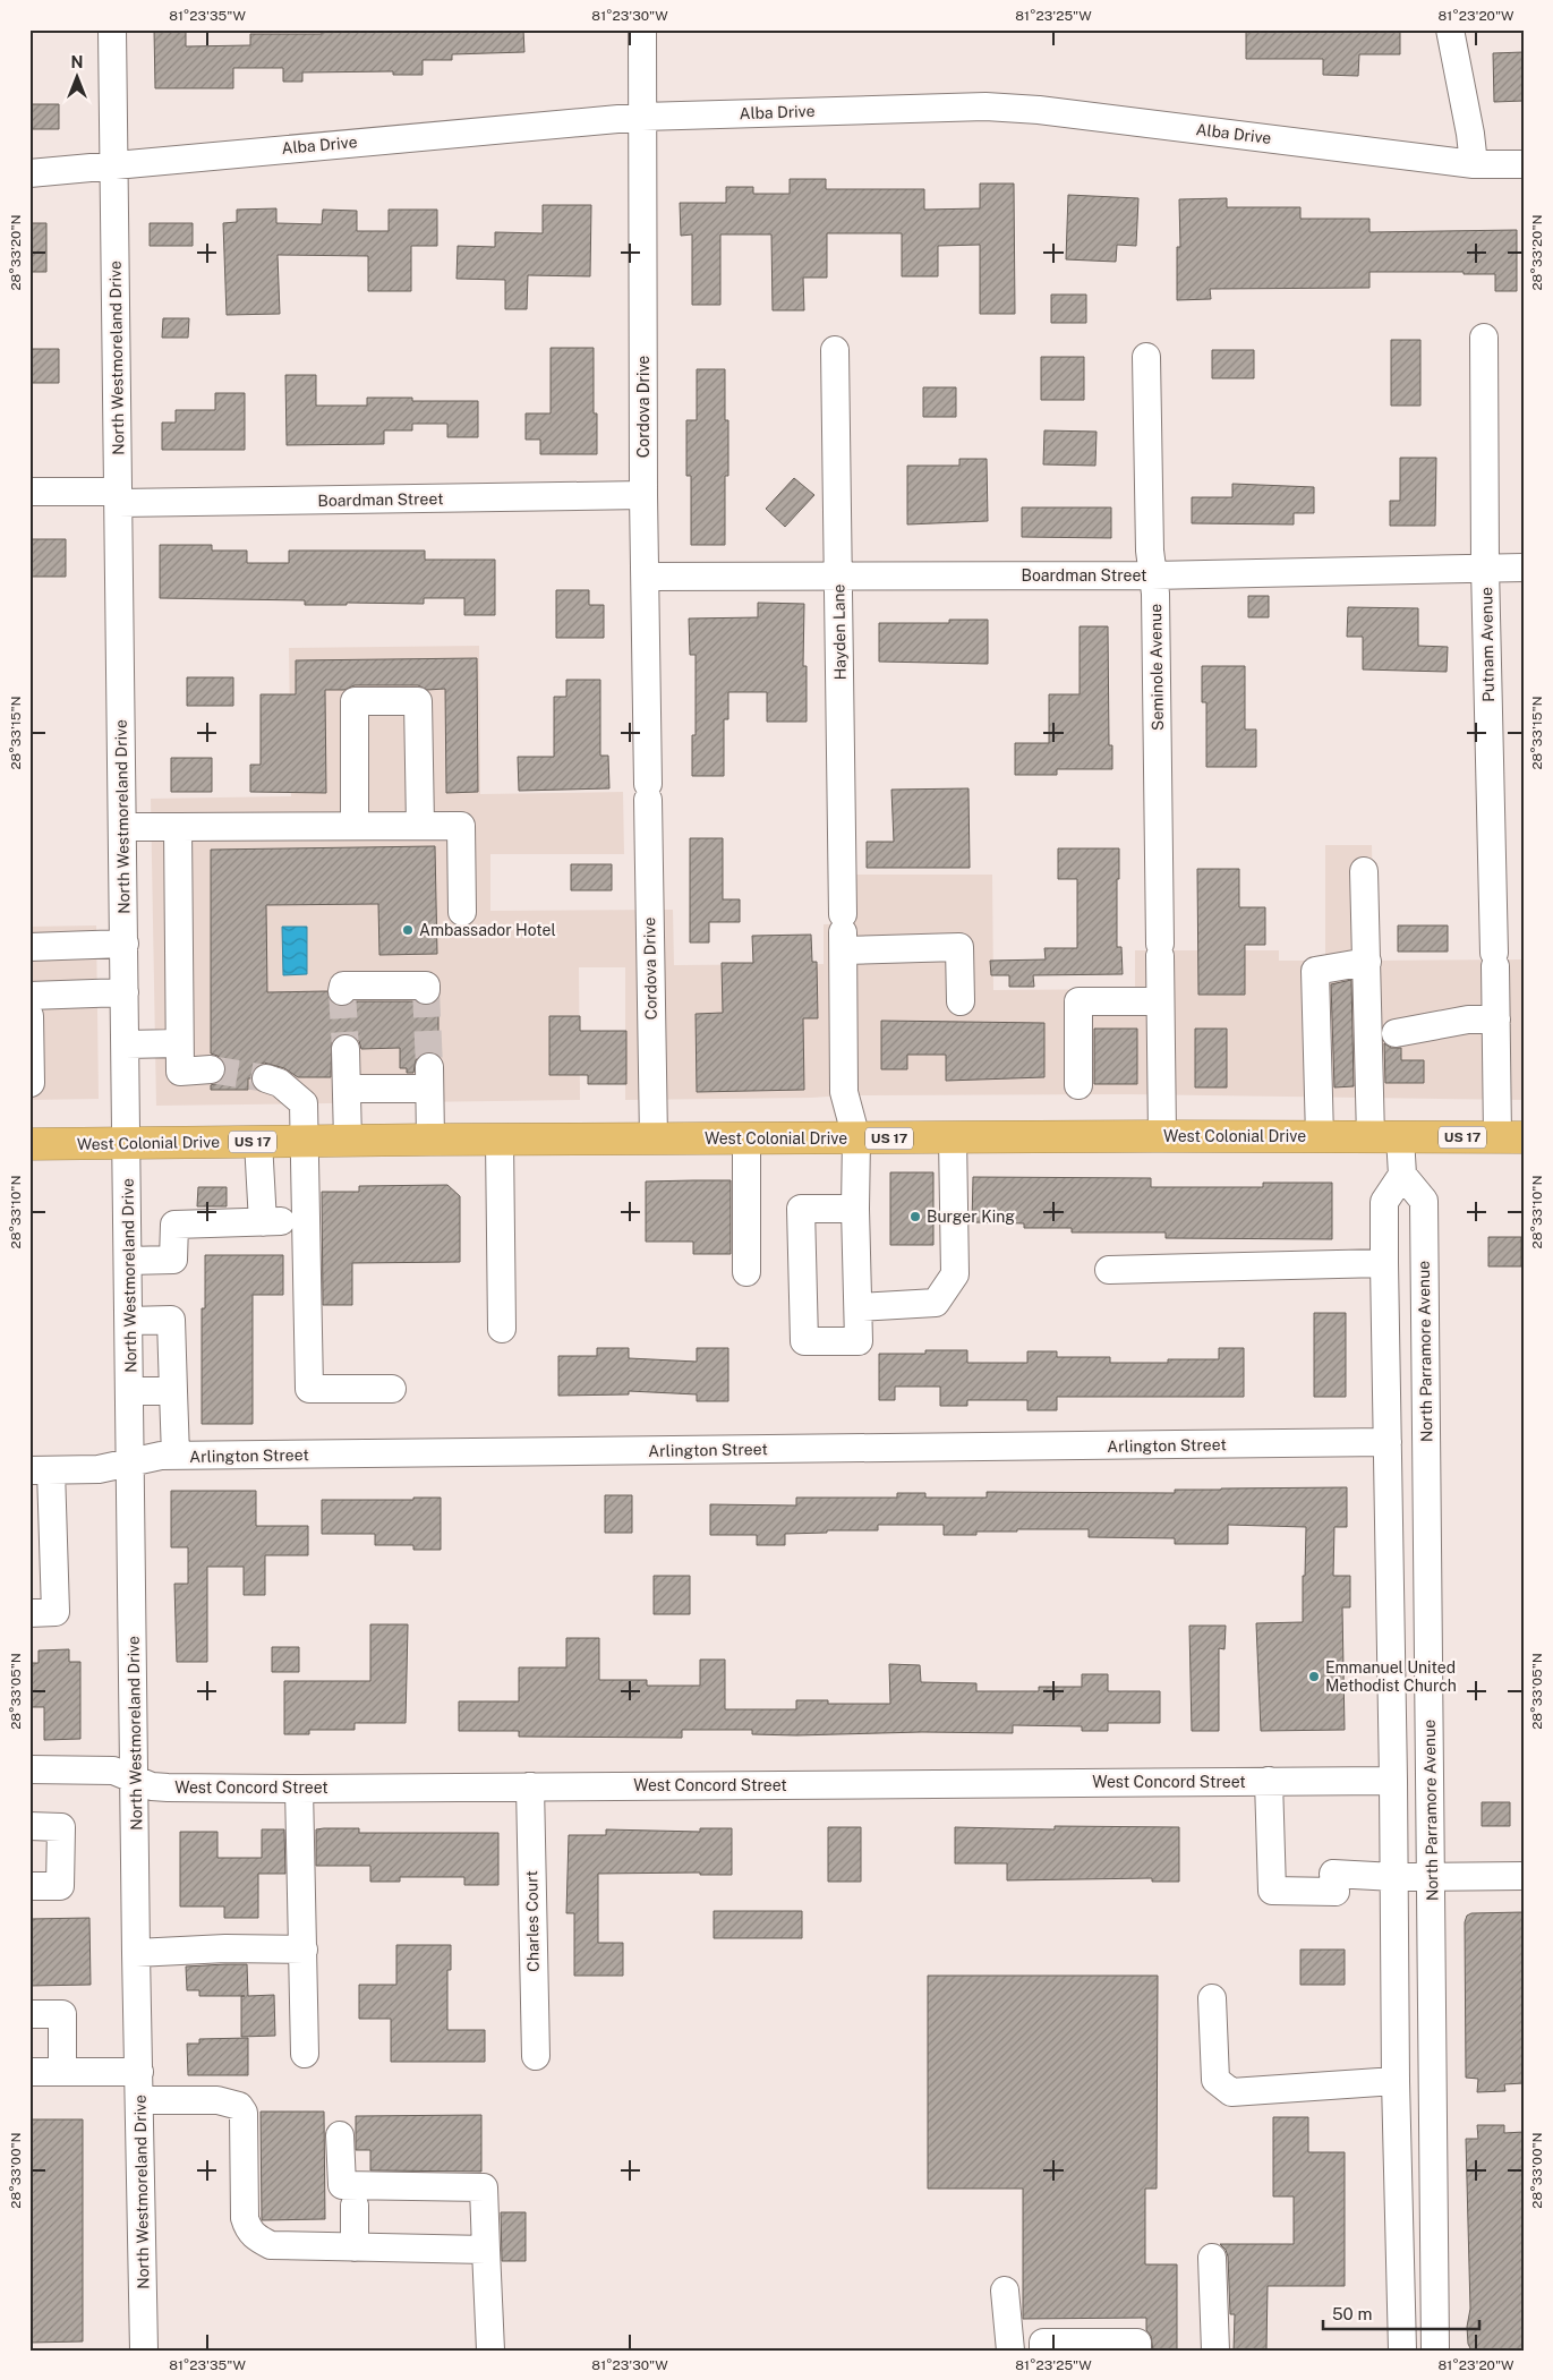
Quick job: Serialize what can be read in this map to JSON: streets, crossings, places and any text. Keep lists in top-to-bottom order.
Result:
{
  "streets": {
    "highway": ["West Colonial Drive", "US 17"],
    "street": [
      "Alba Drive",
      "North Westmoreland Drive",
      "Cordova Drive",
      "Boardman Street",
      "Hayden Lane",
      "Putnam Avenue",
      "Seminole Avenue",
      "North Parramore Avenue",
      "Arlington Street",
      "West Concord Street",
      "Charles Court"
    ]
  },
  "crossings": [
    ["Alba Drive", "North Westmoreland Drive"],
    ["Alba Drive", "Cordova Drive"],
    ["North Westmoreland Drive", "Boardman Street"],
    ["North Westmoreland Drive", "West Colonial Drive"],
    ["North Westmoreland Drive", "Arlington Street"],
    ["North Westmoreland Drive", "West Concord Street"],
    ["Cordova Drive", "Boardman Street"],
    ["Cordova Drive", "West Colonial Drive"],
    ["Boardman Street", "Hayden Lane"],
    ["Boardman Street", "Putnam Avenue"],
    ["Boardman Street", "Seminole Avenue"],
    ["Hayden Lane", "West Colonial Drive"],
    ["Putnam Avenue", "West Colonial Drive"],
    ["Seminole Avenue", "West Colonial Drive"],
    ["West Concord Street", "Charles Court"]
  ],
  "places": ["Ambassador Hotel", "Burger King", "Emmanuel United Methodist Church"],
  "scale_bar": "50 m",
  "north": "top",
  "coordinates": [
    "81°23'35\"W",
    "81°23'30\"W",
    "81°23'25\"W",
    "81°23'20\"W",
    "28°33'20\"N",
    "28°33'15\"N",
    "28°33'10\"N",
    "28°33'05\"N",
    "28°33'00\"N"
  ]
}
